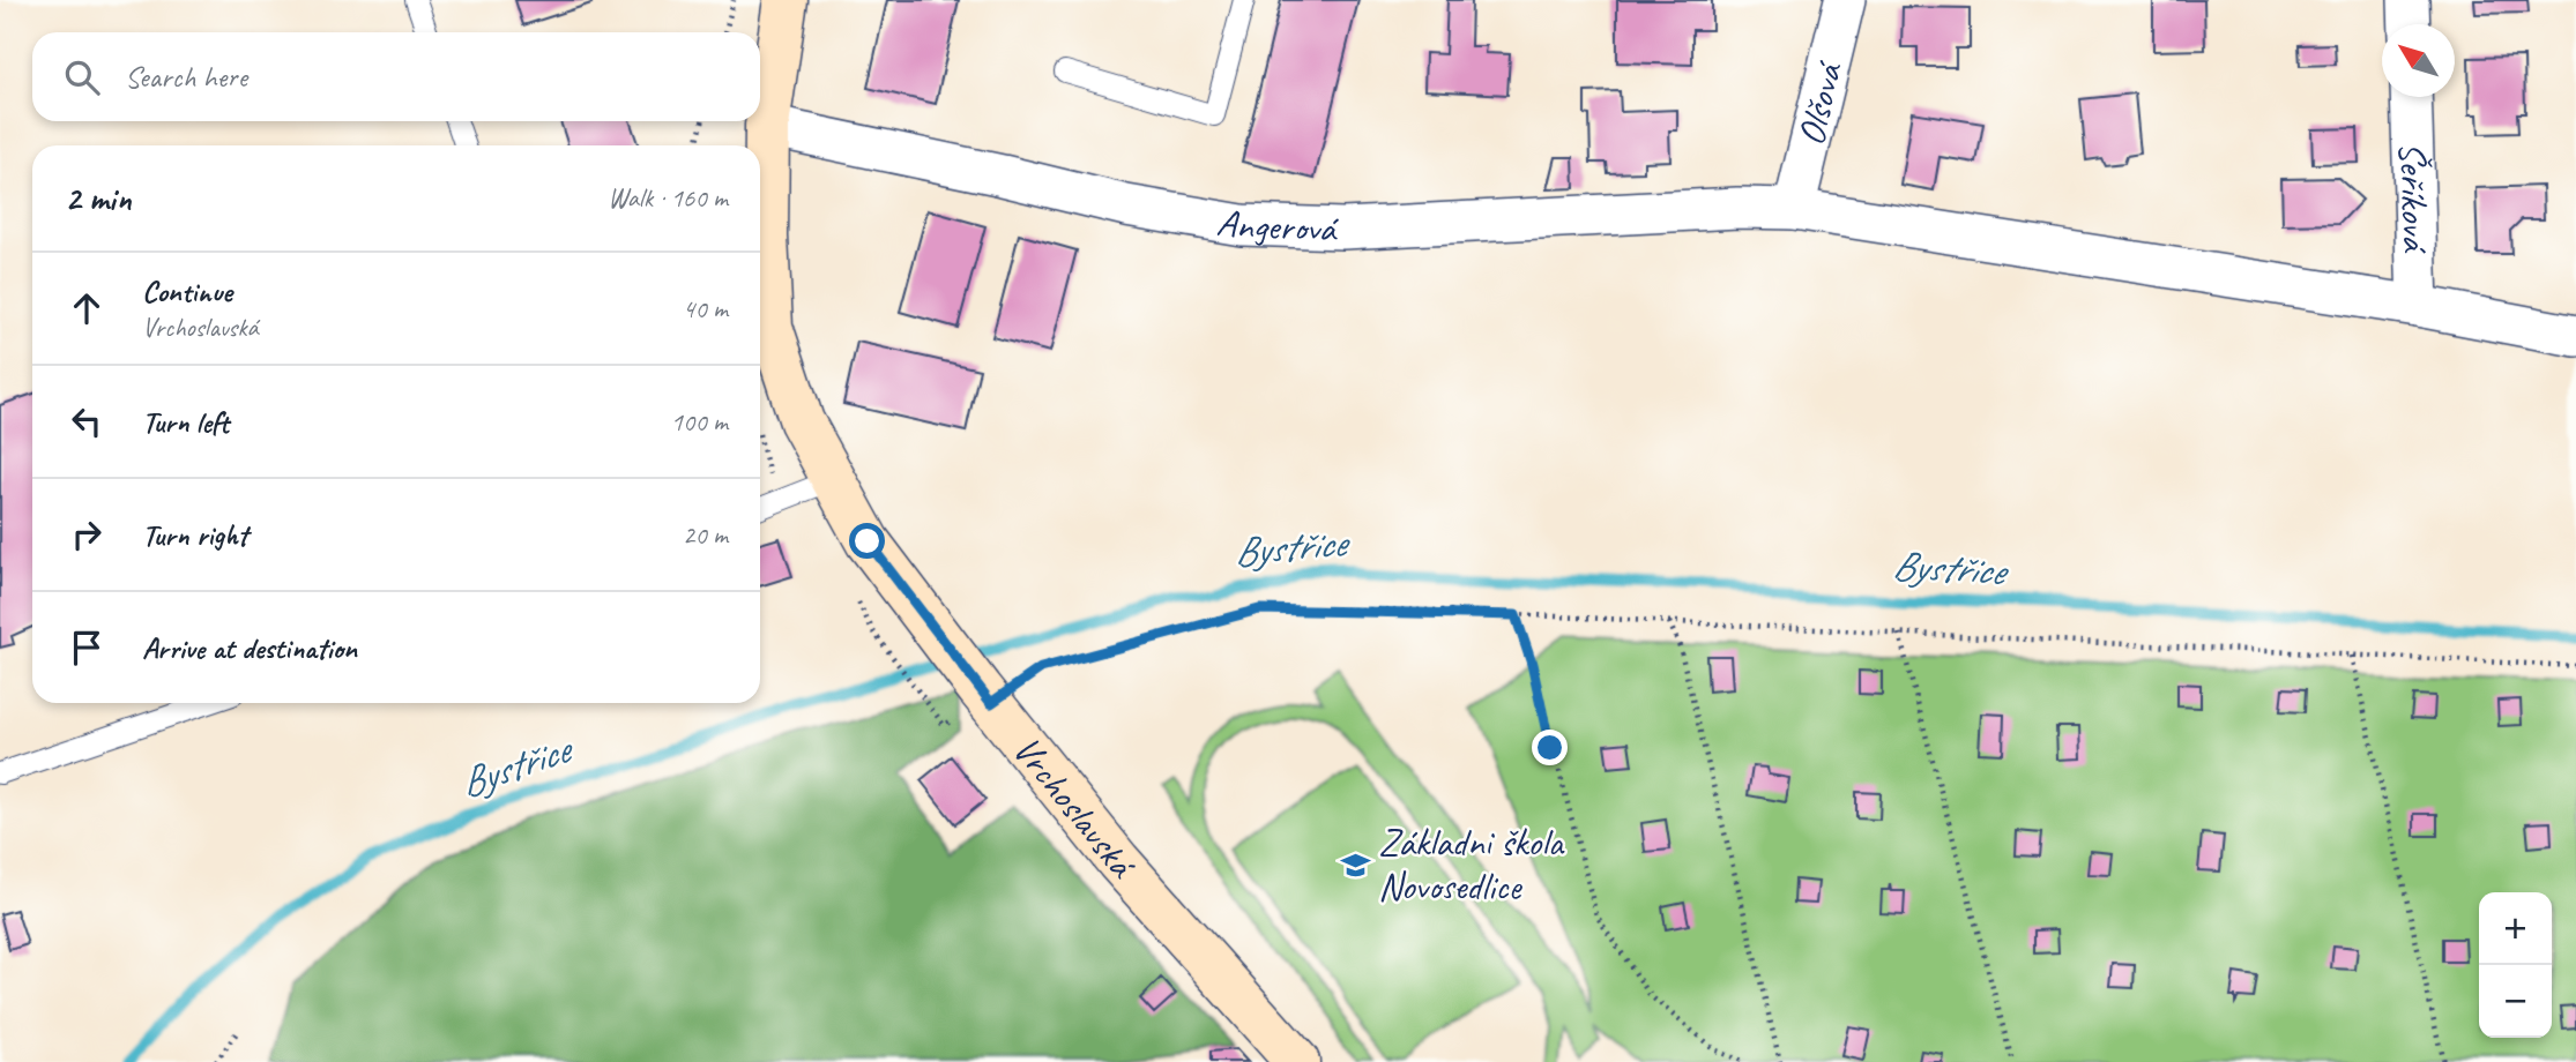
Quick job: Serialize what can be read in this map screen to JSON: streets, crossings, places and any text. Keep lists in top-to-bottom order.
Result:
{
  "streets": {
    "street": [
      "Olšová",
      "Šeříková",
      "Angerová",
      "Vrchoslavská"
    ]
  },
  "crossings": [
    ["Olšová", "Angerová"],
    ["Šeříková", "Angerová"],
    ["Angerová", "Vrchoslavská"]
  ],
  "water": ["Bystřice"],
  "places": {
    "school or university": ["Základni škola Novosedlice"]
  },
  "north": "top left",
  "page": {
    "search": "Search here",
    "heading": ["2 min", "Walk · 160 m"],
    "list": [
      ["Continue", "Vrchoslavská", "40 m"],
      ["Turn left", "100 m"],
      ["Turn right", "20 m"],
      "Arrive at destination"
    ],
    "map_buttons": ["+", "−"]
  }
}
